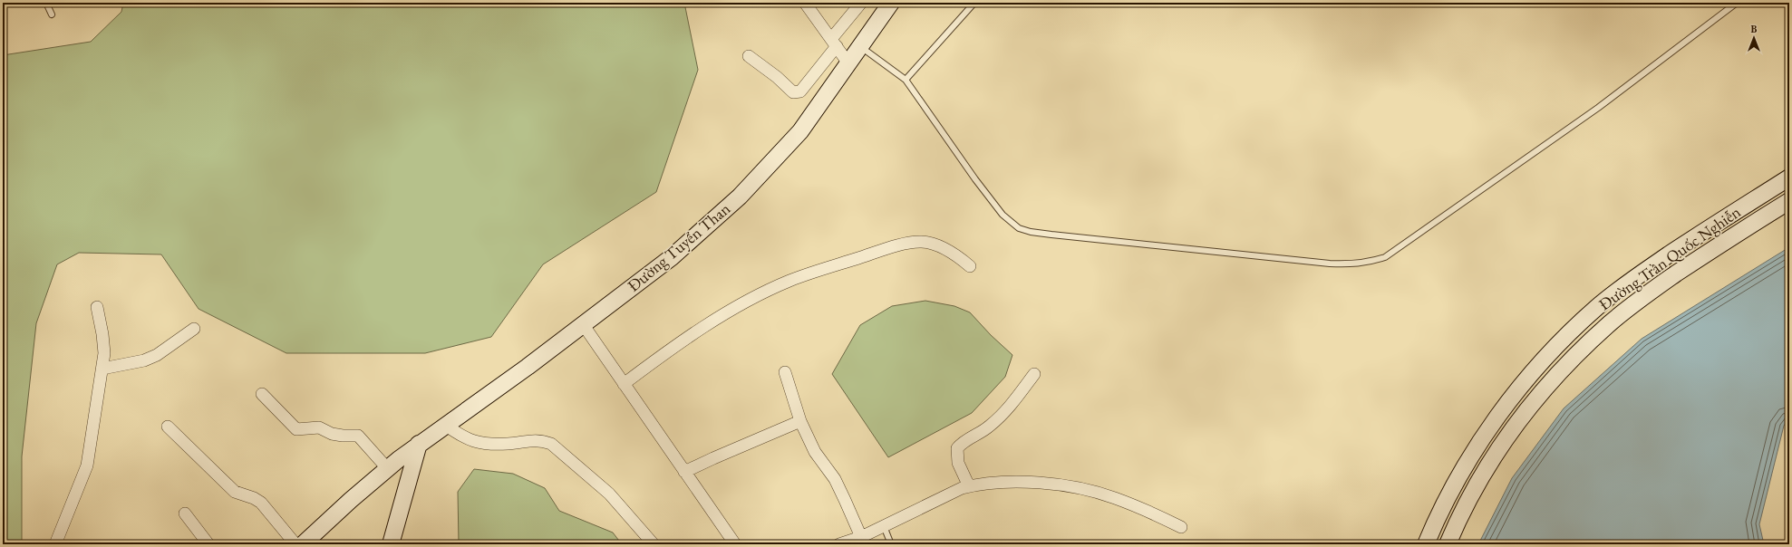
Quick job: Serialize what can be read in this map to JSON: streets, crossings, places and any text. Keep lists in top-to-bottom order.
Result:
{
  "streets": {
    "main road": ["Đường Tuyển Than", "Đường Trần Quốc Nghiễn"]
  },
  "north": "top"
}
